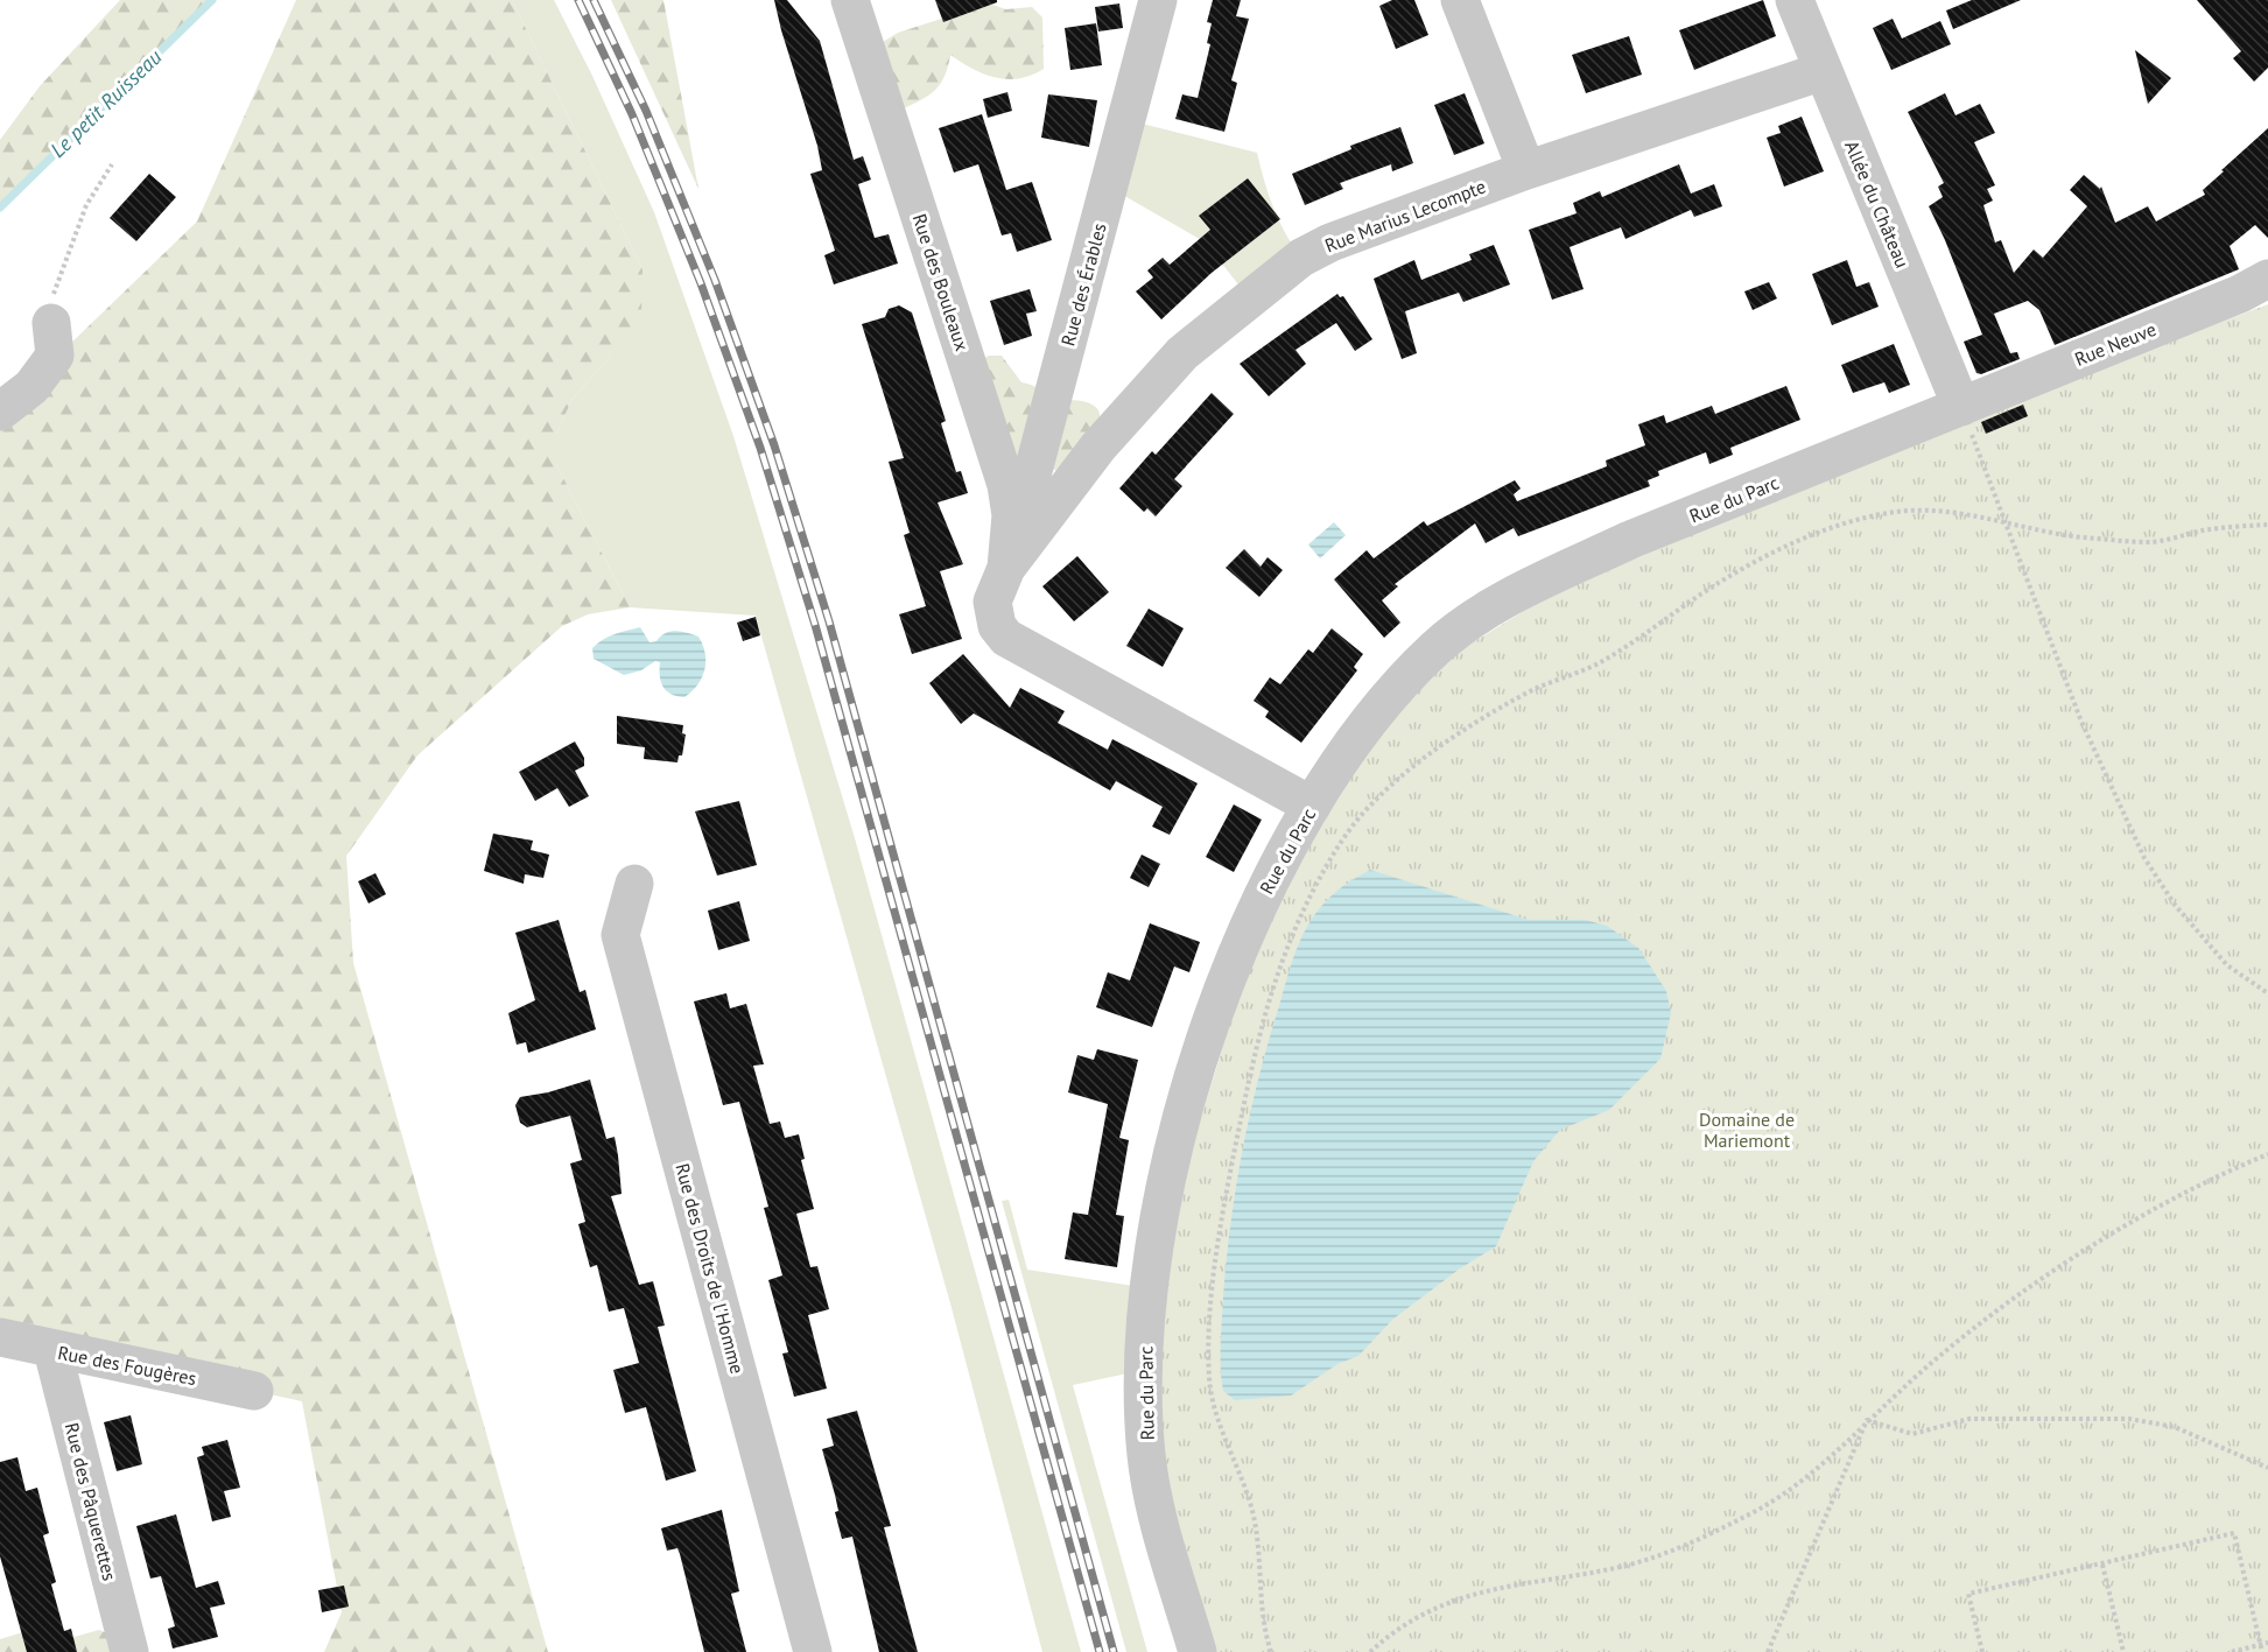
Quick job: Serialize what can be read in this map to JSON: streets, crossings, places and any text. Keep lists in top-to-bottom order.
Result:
{
  "streets": {
    "street": [
      "Allée du Château",
      "Rue Marius Lecompte",
      "Rue des Bouleaux",
      "Rue des Érables",
      "Rue Neuve",
      "Rue du Parc",
      "Rue des Droits de l'Homme",
      "Rue des Fougères",
      "Rue des Pâquerettes"
    ]
  },
  "crossings": [
    ["Allée du Château", "Rue Marius Lecompte"],
    ["Allée du Château", "Rue Neuve"],
    ["Allée du Château", "Rue du Parc"],
    ["Rue Marius Lecompte", "Rue des Bouleaux"],
    ["Rue des Bouleaux", "Rue des Érables"],
    ["Rue des Bouleaux", "Rue du Parc"],
    ["Rue Neuve", "Rue du Parc"],
    ["Rue des Fougères", "Rue des Pâquerettes"]
  ],
  "water": ["Le petit Ruisseau"],
  "parks": ["Domaine de Mariemont"]
}
